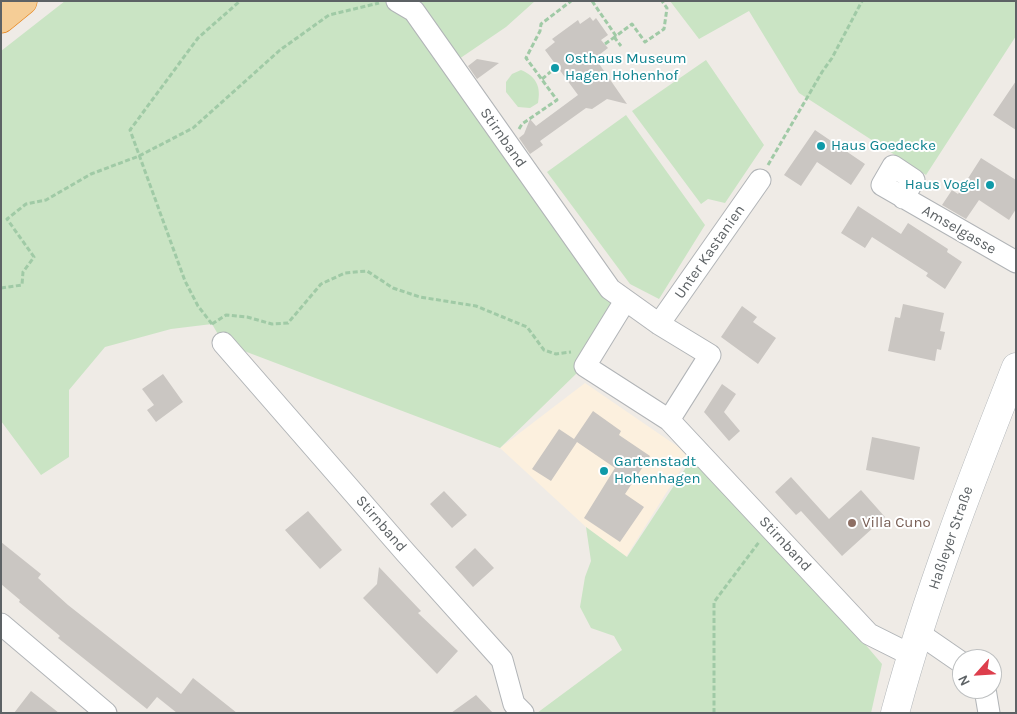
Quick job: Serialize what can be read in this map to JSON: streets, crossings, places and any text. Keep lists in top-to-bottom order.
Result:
{
  "streets": {
    "main road": ["Haßleyer Straße"],
    "street": ["Stirnband", "Amselgasse", "Unter Kastanien"]
  },
  "crossings": [
    ["Stirnband", "Unter Kastanien"],
    ["Stirnband", "Haßleyer Straße"]
  ],
  "places": [
    "Osthaus Museum Hagen Hohenhof",
    "Haus Goedecke",
    "Haus Vogel",
    "Gartenstadt Hohenhagen",
    "Villa Cuno"
  ],
  "north": "bottom left"
}
